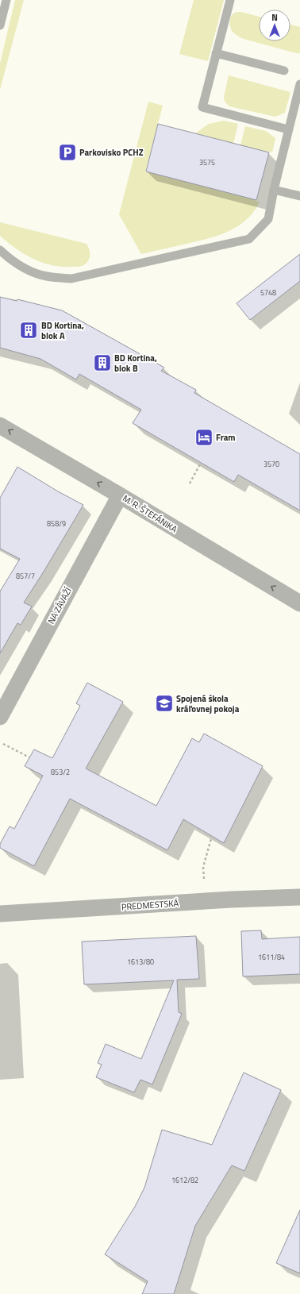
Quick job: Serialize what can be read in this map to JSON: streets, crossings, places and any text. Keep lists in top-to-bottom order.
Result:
{
  "streets": {
    "street": ["M. R. ŠTEFÁNIKA", "NA ZÁVAŽÍ", "PREDMESTSKÁ"]
  },
  "crossings": [
    ["M. R. ŠTEFÁNIKA", "NA ZÁVAŽÍ"]
  ],
  "one_way": ["M. R. ŠTEFÁNIKA"],
  "places": {
    "parking": ["Parkovisko PCHZ"],
    "building": ["BD Kortina, blok A", "BD Kortina, blok B"],
    "hotel": ["Fram"],
    "school or university": ["Spojená škola kráľovnej pokoja"]
  },
  "house_numbers": [
    "3575",
    "5748",
    "3570",
    "858/9",
    "857/7",
    "853/2",
    "1611/84",
    "1613/80",
    "1612/82"
  ],
  "north": "top"
}
